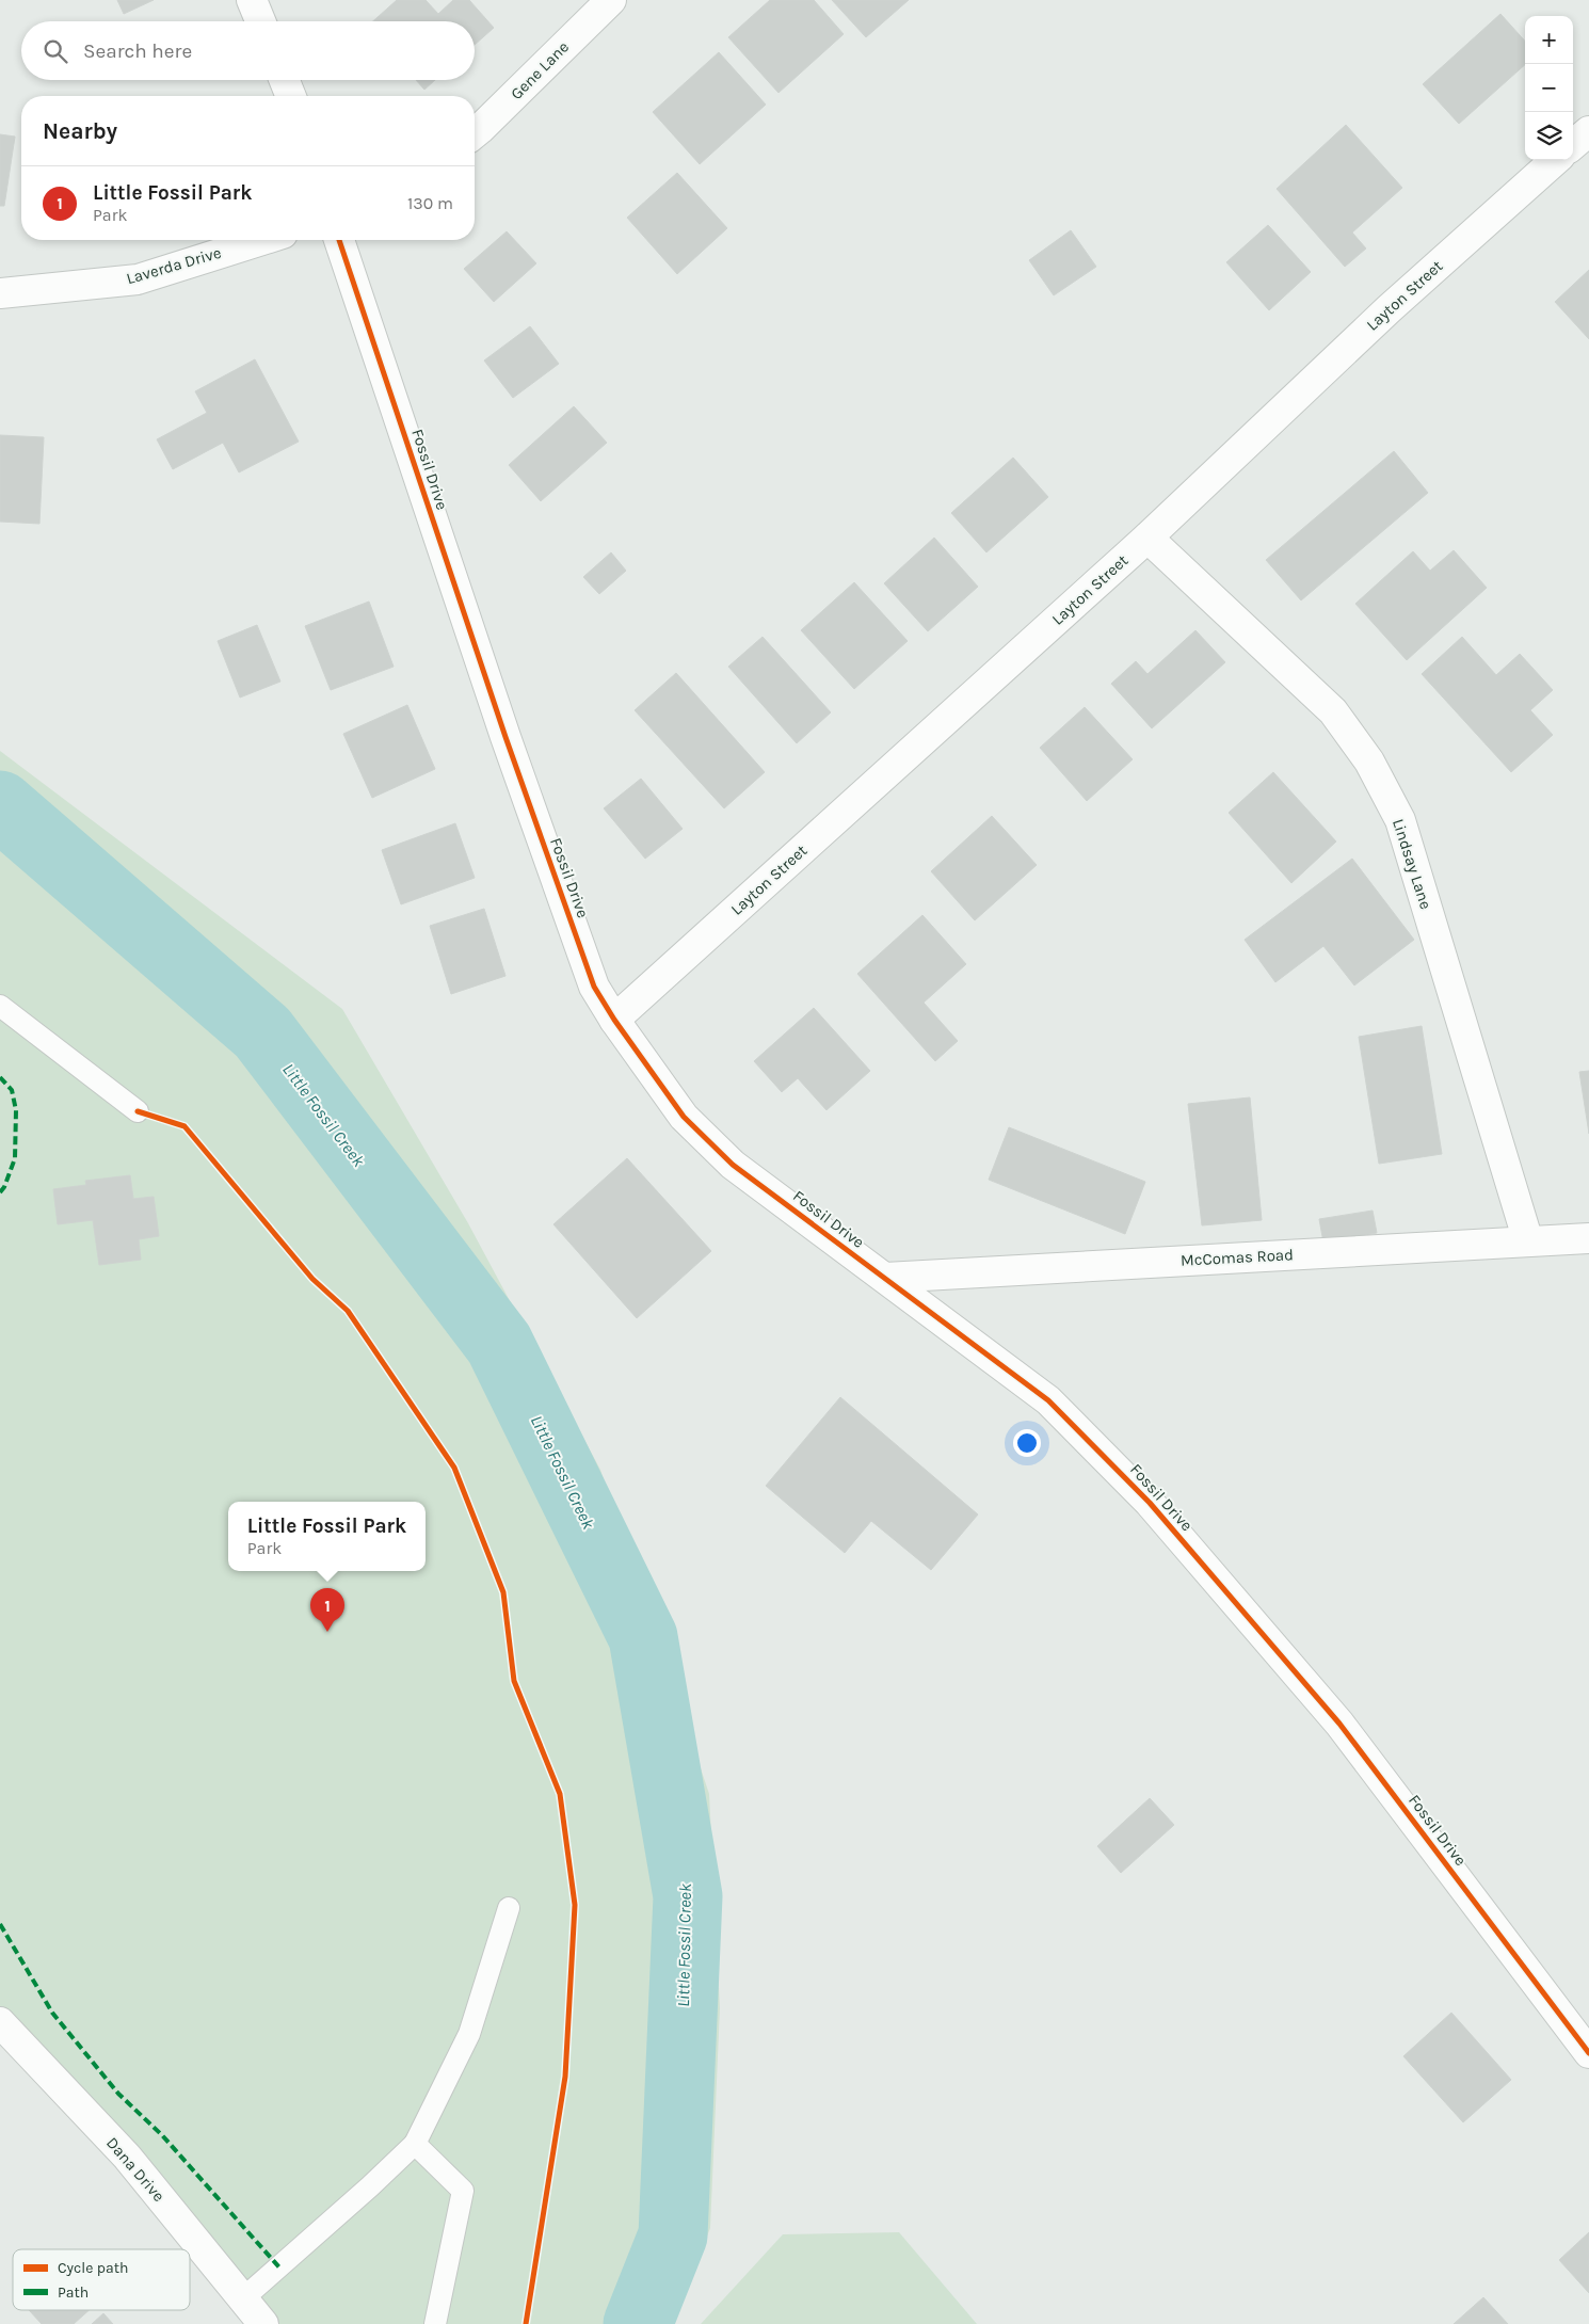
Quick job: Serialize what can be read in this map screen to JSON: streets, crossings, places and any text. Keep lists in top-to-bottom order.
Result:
{
  "streets": {
    "street": [
      "Gene Lane",
      "Laverda Drive",
      "Layton Street",
      "Fossil Drive",
      "Lindsay Lane",
      "McComas Road",
      "Dana Drive"
    ]
  },
  "crossings": [
    ["Layton Street", "Fossil Drive"],
    ["Layton Street", "Lindsay Lane"],
    ["Fossil Drive", "McComas Road"],
    ["Lindsay Lane", "McComas Road"]
  ],
  "water": ["Little Fossil Creek"],
  "legend": ["Cycle path", "Path"],
  "page": {
    "map_buttons": ["+", "−"],
    "search": "Search here",
    "heading": "Nearby",
    "list": [
      {
        "mark": "1",
        "name": "Little Fossil Park",
        "note": "Park",
        "value": "130 m"
      }
    ],
    "popup": ["Little Fossil Park", "Park"],
    "pins": "1"
  }
}
